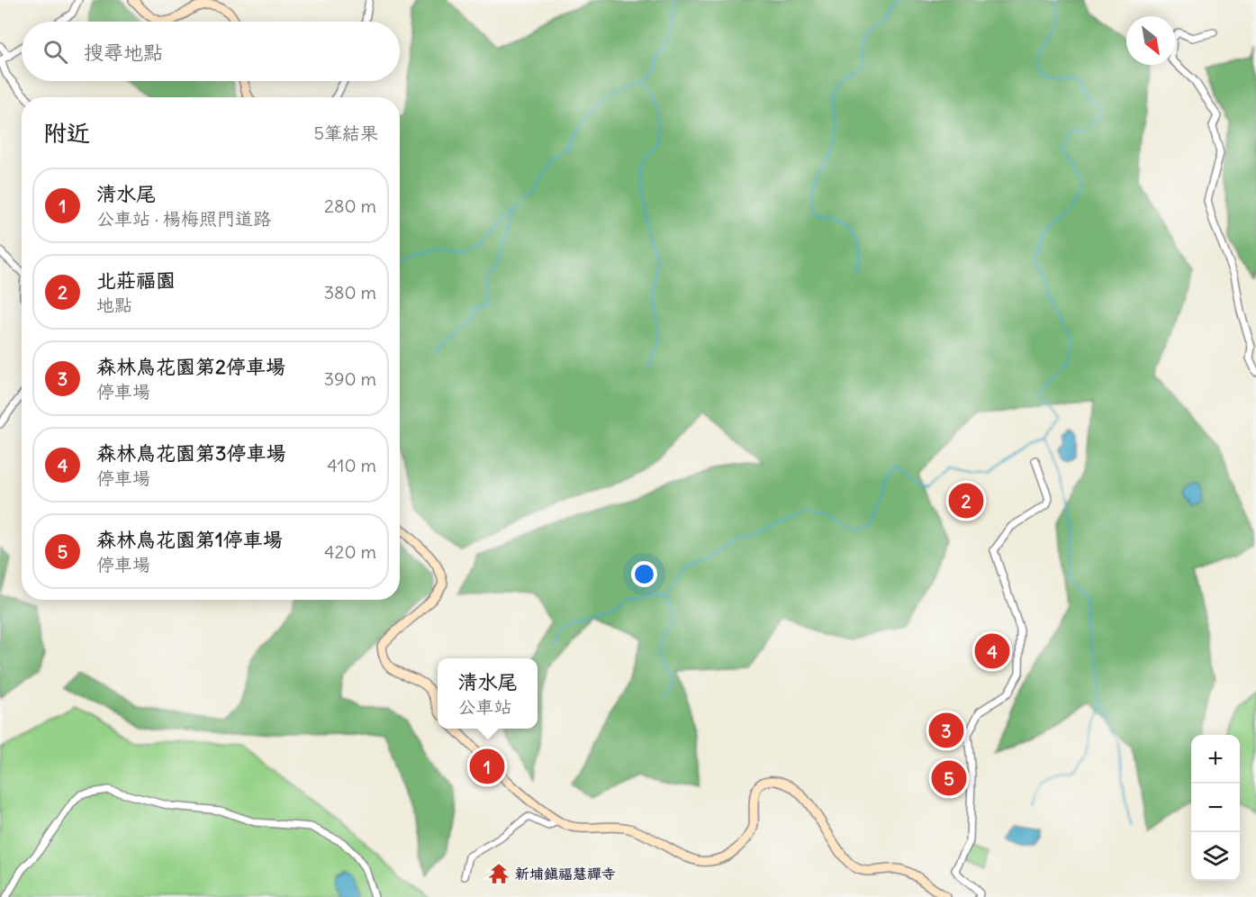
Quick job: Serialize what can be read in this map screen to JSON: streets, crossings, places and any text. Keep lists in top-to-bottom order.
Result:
{
  "places": {
    "temple": ["新埔鎮福慧禪寺"]
  },
  "north": "bottom right",
  "page": {
    "search": "搜尋地點",
    "heading": ["附近", "5筆結果"],
    "list": [
      {
        "mark": "1",
        "name": "清水尾",
        "note": "公車站 · 楊梅照門道路",
        "value": "280 m"
      },
      {
        "mark": "2",
        "name": "北莊福園",
        "note": "地點",
        "value": "380 m"
      },
      {
        "mark": "3",
        "name": "森林鳥花園第2停車場",
        "note": "停車場",
        "value": "390 m"
      },
      {
        "mark": "4",
        "name": "森林鳥花園第3停車場",
        "note": "停車場",
        "value": "410 m"
      },
      {
        "mark": "5",
        "name": "森林鳥花園第1停車場",
        "note": "停車場",
        "value": "420 m"
      }
    ],
    "pins": [
      "2",
      "4",
      "3",
      "1",
      "5"
    ],
    "popup": ["清水尾", "公車站"],
    "map_buttons": ["+", "−"]
  }
}
